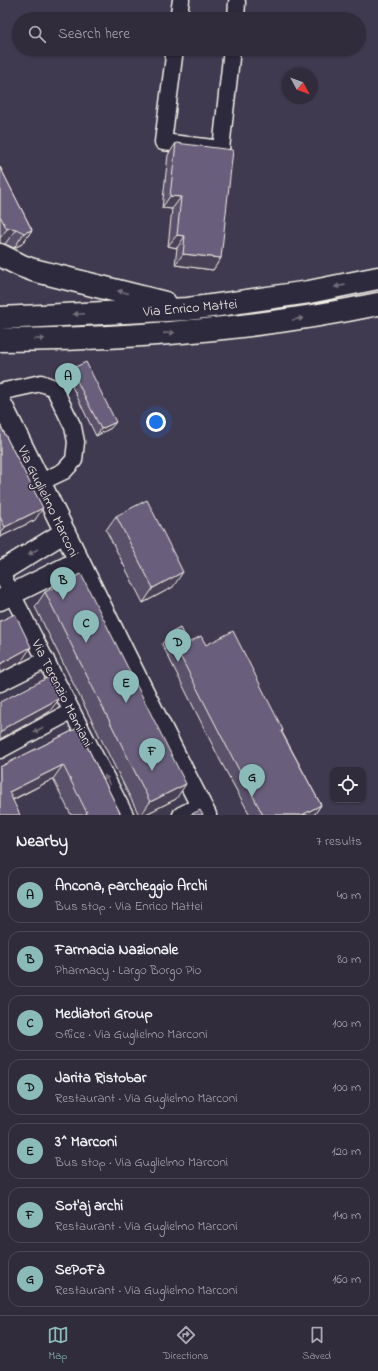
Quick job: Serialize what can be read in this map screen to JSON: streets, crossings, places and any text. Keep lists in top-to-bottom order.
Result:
{
  "streets": {
    "highway": ["Via Enrico Mattei"],
    "main road": ["Via Guglielmo Marconi"],
    "street": ["Via Terenzio Mamiani"]
  },
  "one_way": ["Via Terenzio Mamiani"],
  "north": "bottom right",
  "page": {
    "search": "Search here",
    "pins": [
      "A",
      "B",
      "C",
      "D",
      "E",
      "F",
      "G"
    ],
    "heading": ["Nearby", "7 results"],
    "list": [
      {
        "mark": "A",
        "name": "Ancona, parcheggio Archi",
        "note": "Bus stop · Via Enrico Mattei",
        "value": "40 m"
      },
      {
        "mark": "B",
        "name": "Farmacia Nazionale",
        "note": "Pharmacy · Largo Borgo Pio",
        "value": "80 m"
      },
      {
        "mark": "C",
        "name": "Mediatori Group",
        "note": "Office · Via Guglielmo Marconi",
        "value": "100 m"
      },
      {
        "mark": "D",
        "name": "Jarita Ristobar",
        "note": "Restaurant · Via Guglielmo Marconi",
        "value": "100 m"
      },
      {
        "mark": "E",
        "name": "3^ Marconi",
        "note": "Bus stop · Via Guglielmo Marconi",
        "value": "120 m"
      },
      {
        "mark": "F",
        "name": "Sot'aj archi",
        "note": "Restaurant · Via Guglielmo Marconi",
        "value": "140 m"
      },
      {
        "mark": "G",
        "name": "SePoFà",
        "note": "Restaurant · Via Guglielmo Marconi",
        "value": "160 m"
      }
    ],
    "nav": ["Map", "Directions", "Saved"]
  }
}
